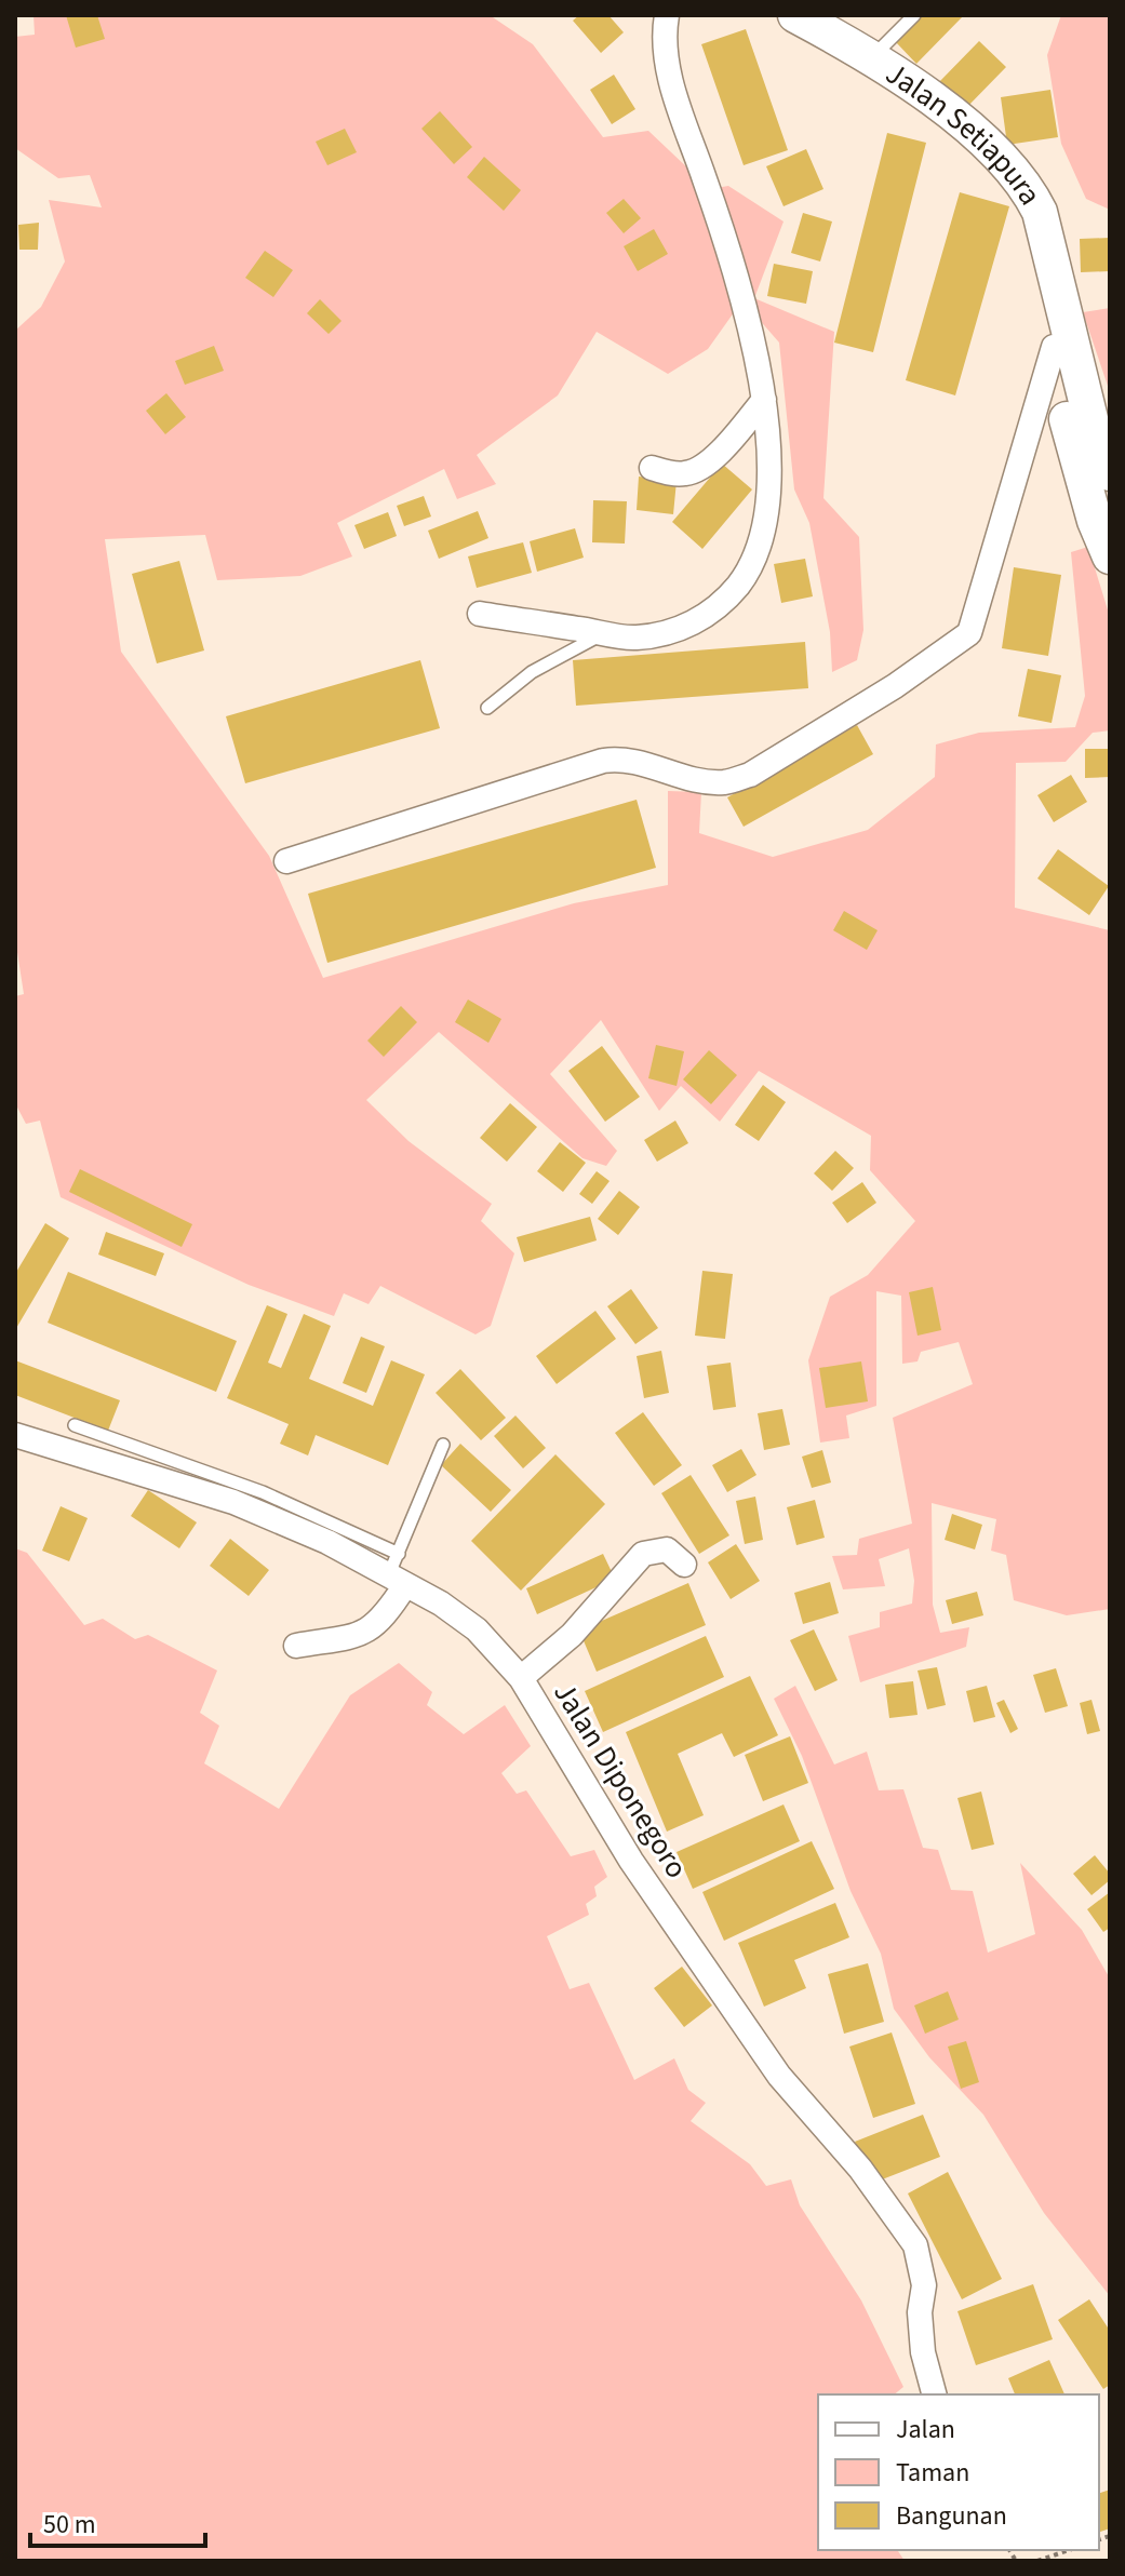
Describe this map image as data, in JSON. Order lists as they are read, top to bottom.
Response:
{
  "streets": {
    "street": ["Jalan Setiapura", "Jalan Diponegoro"]
  },
  "legend": ["Jalan", "Taman", "Bangunan"],
  "scale_bar": "50 m"
}
